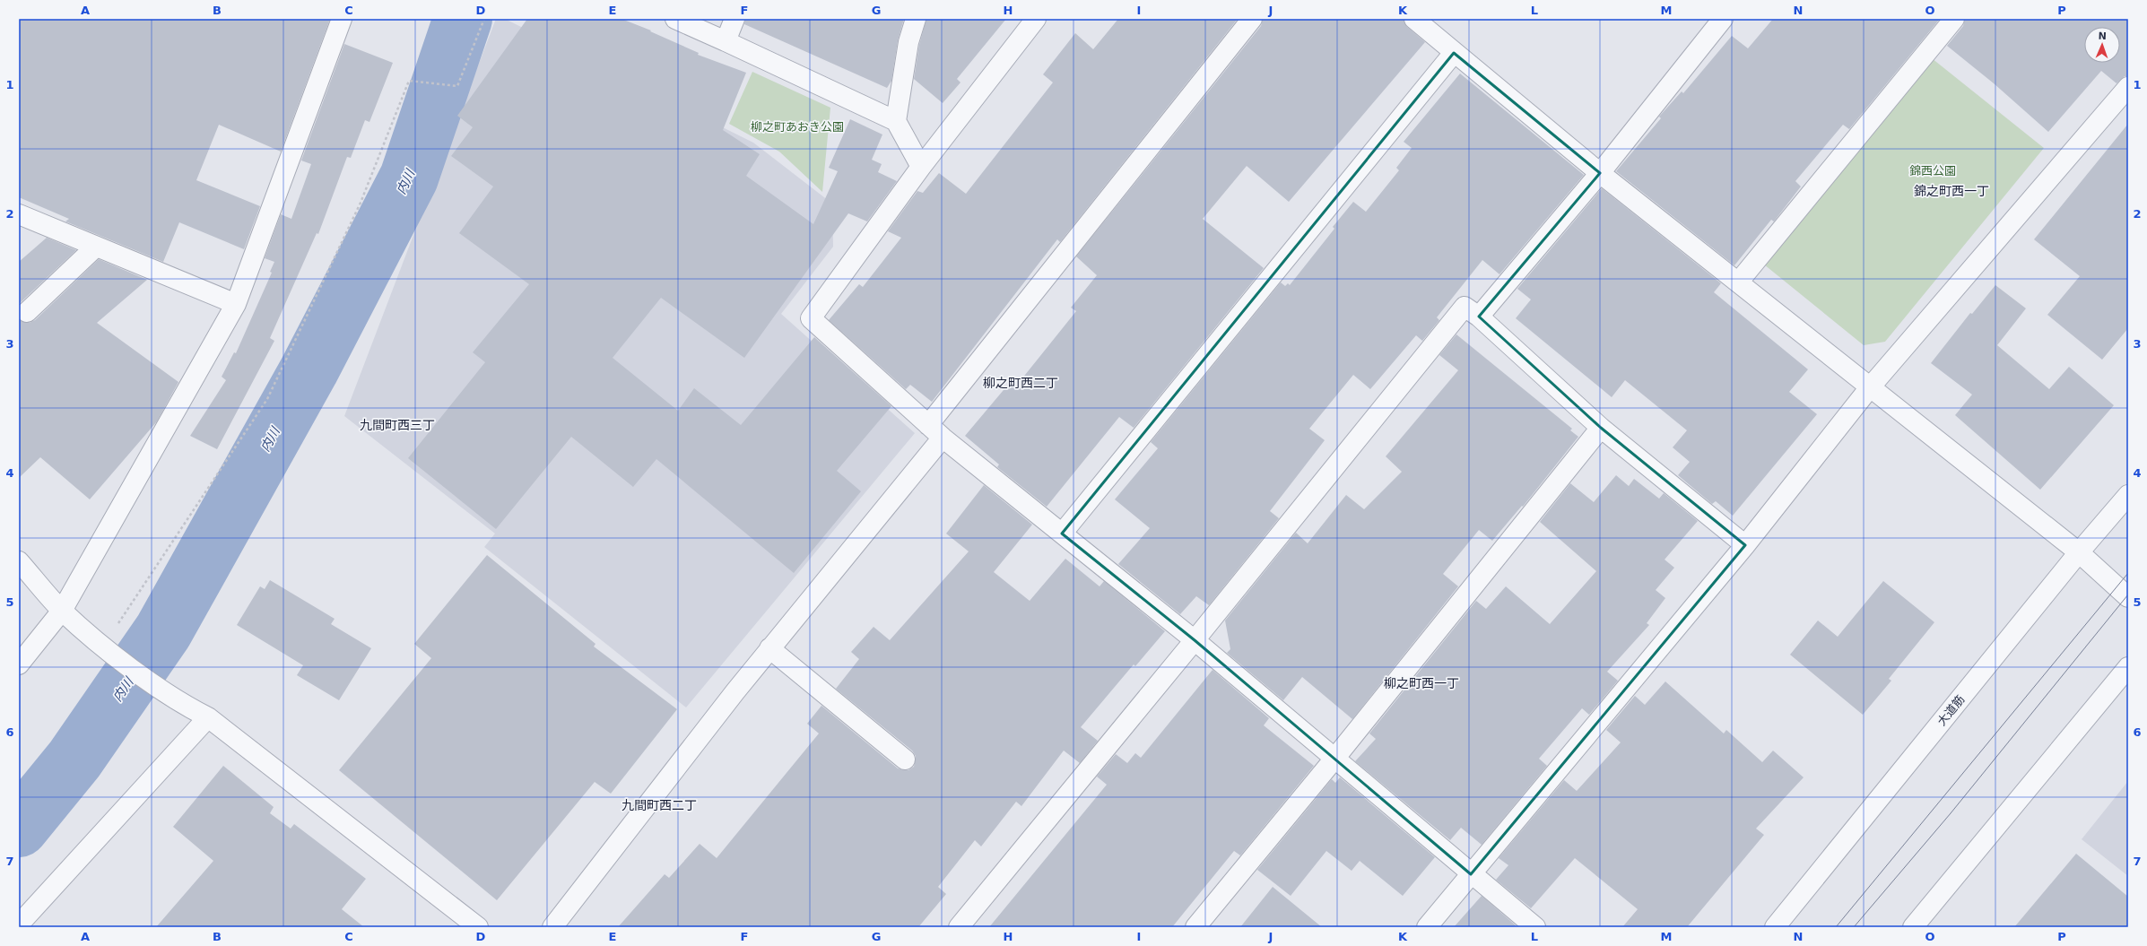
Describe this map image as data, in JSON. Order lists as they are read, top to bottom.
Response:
{
  "streets": {
    "street": ["大道筋"]
  },
  "districts": [
    "錦之町西一丁",
    "柳之町西二丁",
    "九間町西三丁",
    "柳之町西一丁",
    "九間町西二丁"
  ],
  "water": ["内川"],
  "parks": ["柳之町あおき公園", "錦西公園"],
  "north": "top",
  "grid": {
    "columns": [
      "A",
      "B",
      "C",
      "D",
      "E",
      "F",
      "G",
      "H",
      "I",
      "J",
      "K",
      "L",
      "M",
      "N",
      "O",
      "P"
    ],
    "rows": [
      "1",
      "2",
      "3",
      "4",
      "5",
      "6",
      "7"
    ]
  }
}
